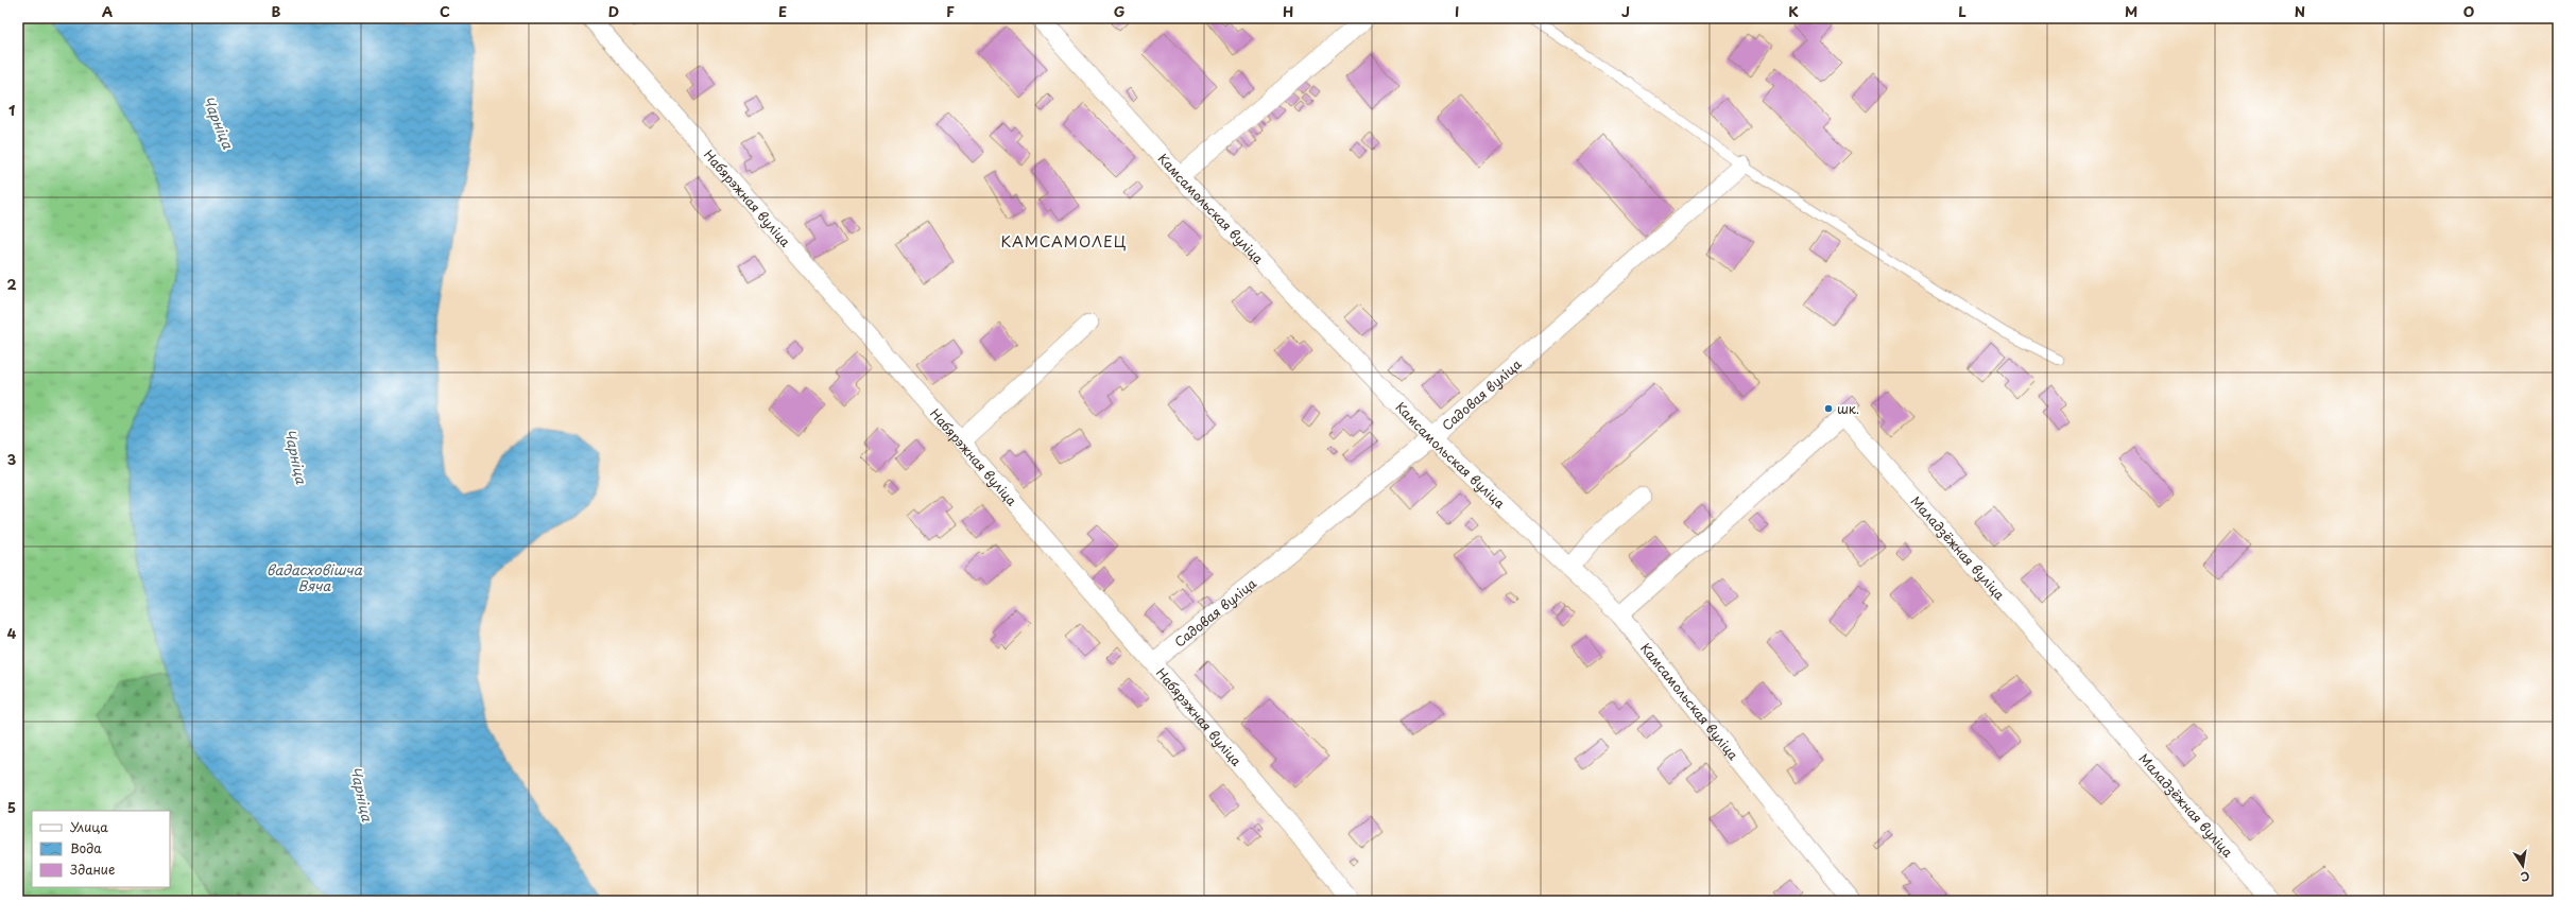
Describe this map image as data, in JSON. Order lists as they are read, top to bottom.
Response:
{
  "streets": {
    "street": [
      "Набярэжная вуліца",
      "Камсамольская вуліца",
      "Садовая вуліца",
      "Маладзёжная вуліца"
    ]
  },
  "crossings": [
    ["Набярэжная вуліца", "Садовая вуліца"],
    ["Камсамольская вуліца", "Садовая вуліца"],
    ["Камсамольская вуліца", "Маладзёжная вуліца"]
  ],
  "districts": ["КАМСАМОЛЕЦ"],
  "water": ["Чарніца", "вадасховішча Вяча"],
  "places": ["шк."],
  "legend": ["Улица", "Вода", "Здание"],
  "north": "bottom",
  "grid": {
    "columns": [
      "A",
      "B",
      "C",
      "D",
      "E",
      "F",
      "G",
      "H",
      "I",
      "J",
      "K",
      "L",
      "M",
      "N",
      "O"
    ],
    "rows": [
      "1",
      "2",
      "3",
      "4",
      "5"
    ]
  }
}
